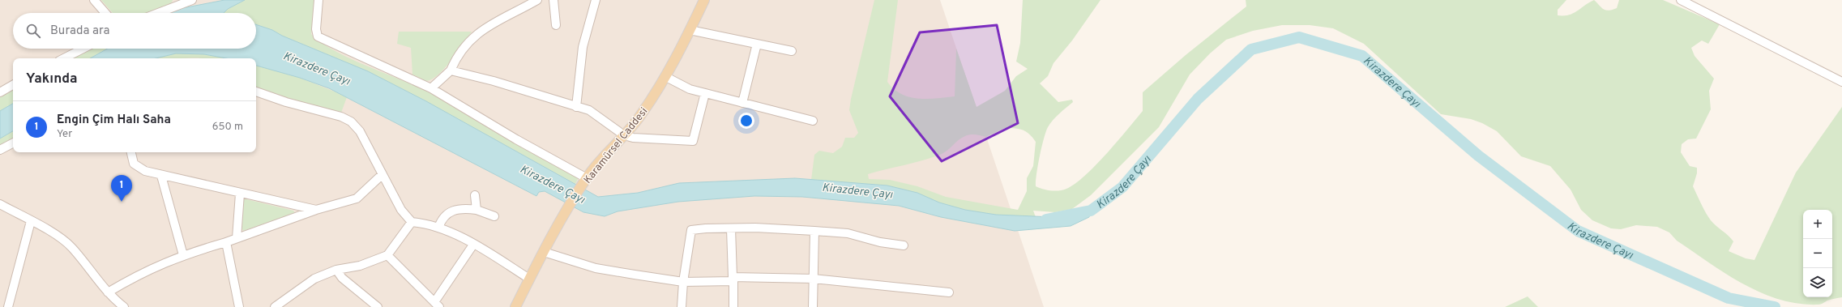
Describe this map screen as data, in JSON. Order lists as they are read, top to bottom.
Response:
{
  "streets": {
    "main road": ["Karamürsel Caddesi"]
  },
  "water": ["Kirazdere Çayı"],
  "page": {
    "search": "Burada ara",
    "heading": "Yakında",
    "list": [
      {
        "mark": "1",
        "name": "Engin Çim Halı Saha",
        "note": "Yer",
        "value": "650 m"
      }
    ],
    "pins": "1",
    "map_buttons": ["+", "−"]
  }
}
